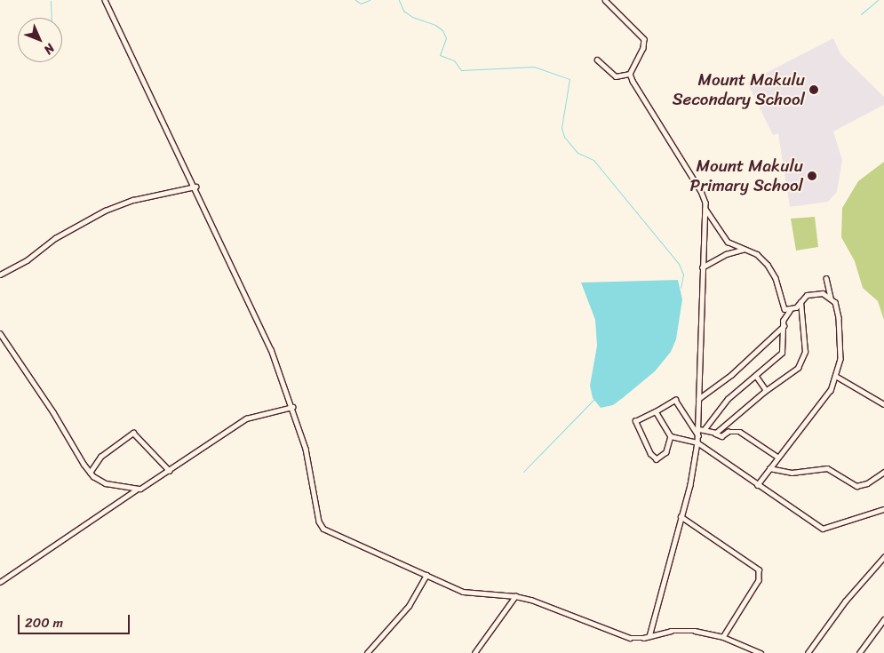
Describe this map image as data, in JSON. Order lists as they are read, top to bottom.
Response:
{
  "places": ["Mount Makulu Secondary School", "Mount Makulu Primary School"],
  "scale_bar": "200 m",
  "north": "bottom right"
}
